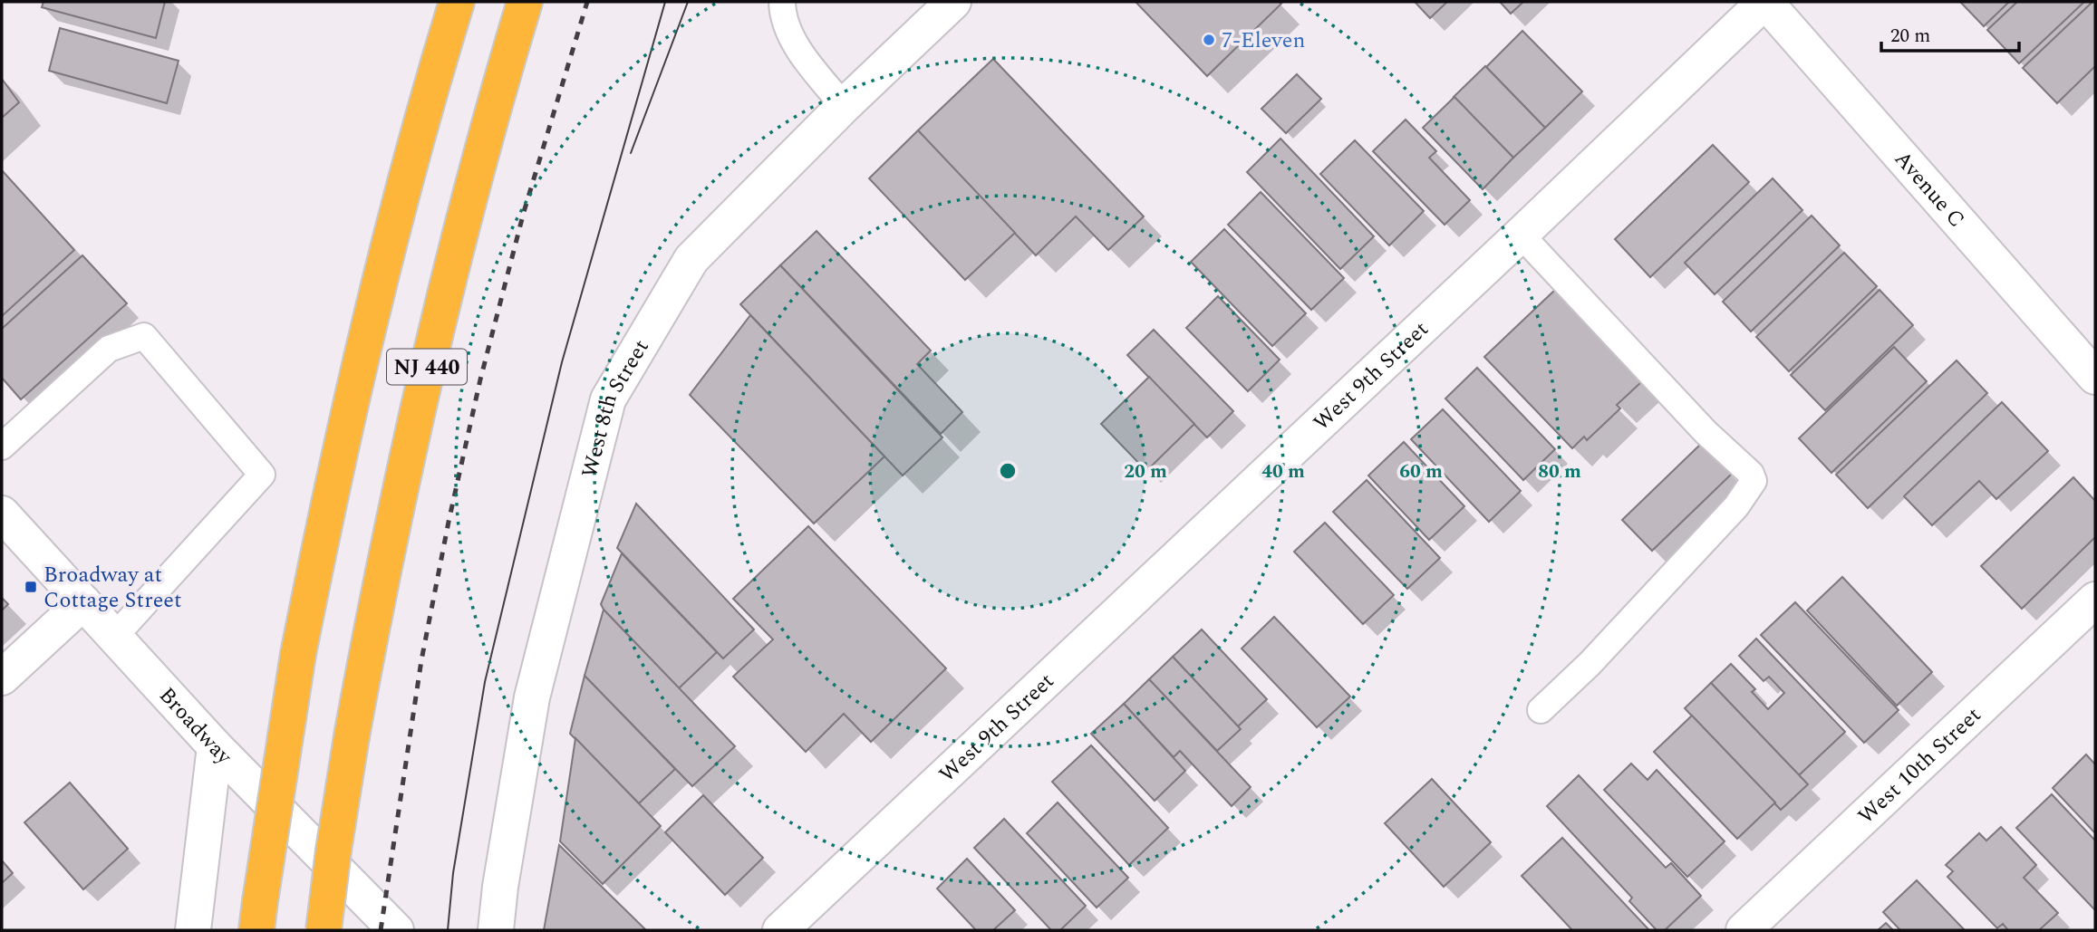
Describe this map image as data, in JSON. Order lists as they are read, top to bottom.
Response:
{
  "streets": {
    "highway": ["NJ 440"],
    "street": [
      "Avenue C",
      "West 9th Street",
      "West 8th Street",
      "Broadway",
      "West 10th Street"
    ]
  },
  "crossings": [
    ["Avenue C", "West 9th Street"]
  ],
  "places": {
    "other": ["7-Eleven"],
    "transit": ["Broadway at Cottage Street"]
  },
  "scale_bar": "20 m",
  "rings": [
    "20 m",
    "40 m",
    "60 m",
    "80 m"
  ]
}
